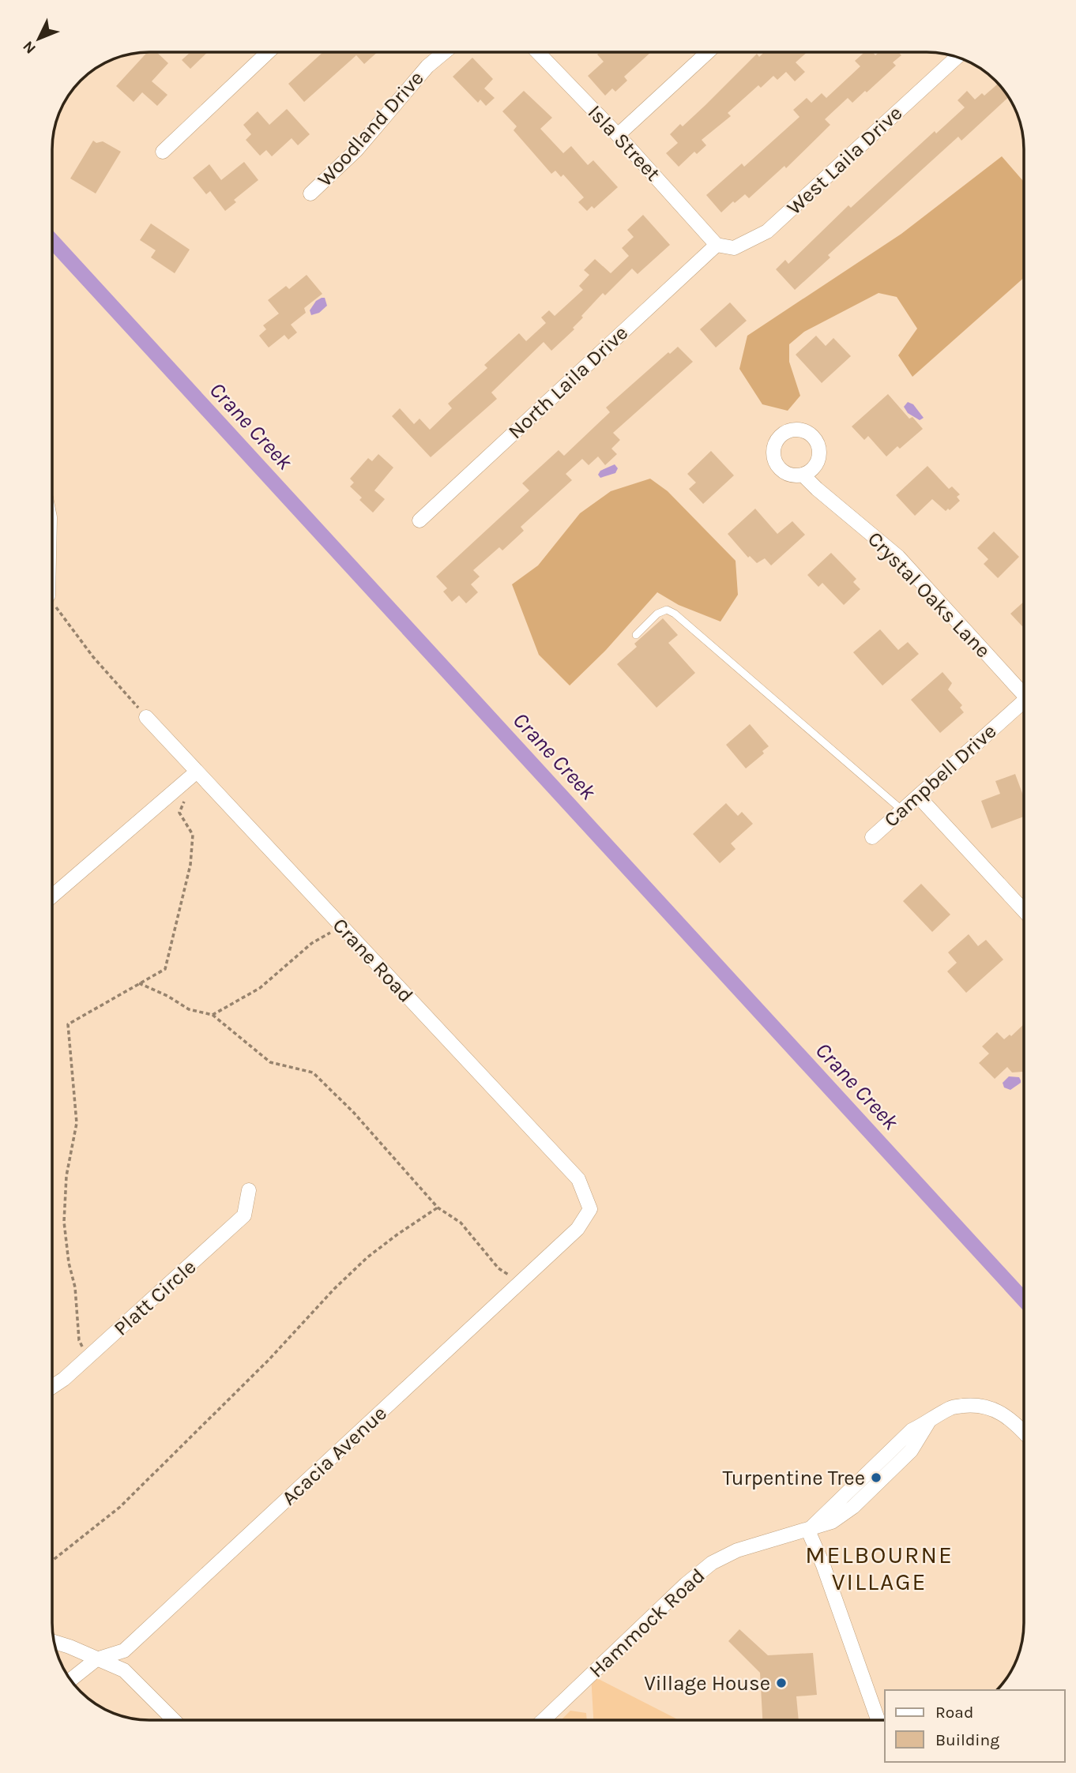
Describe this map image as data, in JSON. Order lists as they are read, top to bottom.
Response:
{
  "streets": {
    "street": [
      "Woodland Drive",
      "Isla Street",
      "West Laila Drive",
      "North Laila Drive",
      "Crystal Oaks Lane",
      "Campbell Drive",
      "Crane Road",
      "Platt Circle",
      "Acacia Avenue",
      "Hammock Road"
    ]
  },
  "crossings": [
    ["Isla Street", "West Laila Drive"],
    ["Isla Street", "North Laila Drive"],
    ["West Laila Drive", "North Laila Drive"],
    ["Crane Road", "Acacia Avenue"]
  ],
  "districts": ["MELBOURNE VILLAGE"],
  "water": ["Crane Creek"],
  "places": ["Turpentine Tree", "Village House"],
  "legend": ["Road", "Building"],
  "north": "bottom left"
}
